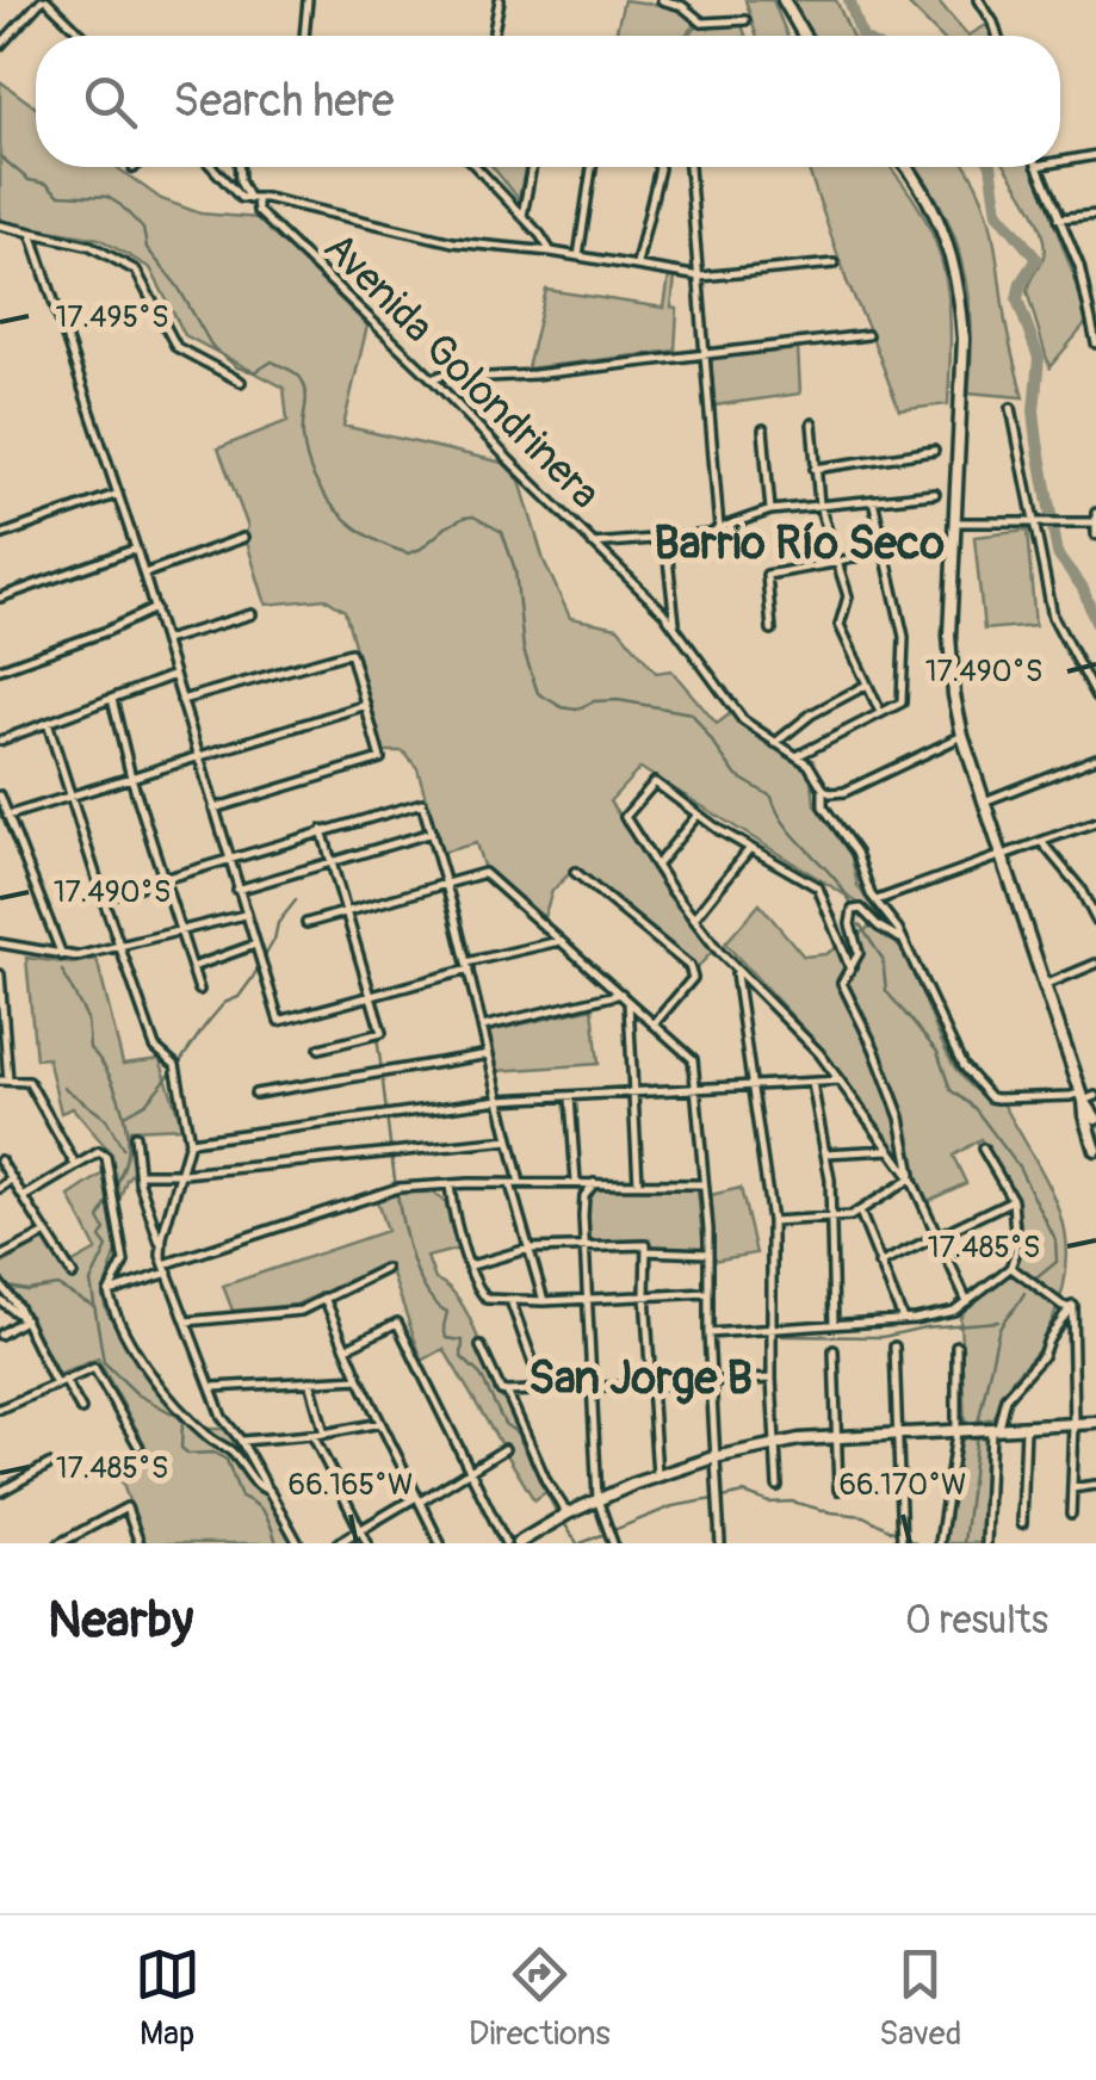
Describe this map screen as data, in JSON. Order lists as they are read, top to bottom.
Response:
{
  "streets": {
    "street": ["Avenida Golondrinera"]
  },
  "districts": ["Barrio Río Seco", "San Jorge B"],
  "page": {
    "search": "Search here",
    "heading": ["Nearby", "0 results"],
    "nav": ["Map", "Directions", "Saved"]
  },
  "coordinates": [
    "17.495°S",
    "17.490°S",
    "17.485°S",
    "66.165°W",
    "66.170°W"
  ]
}
